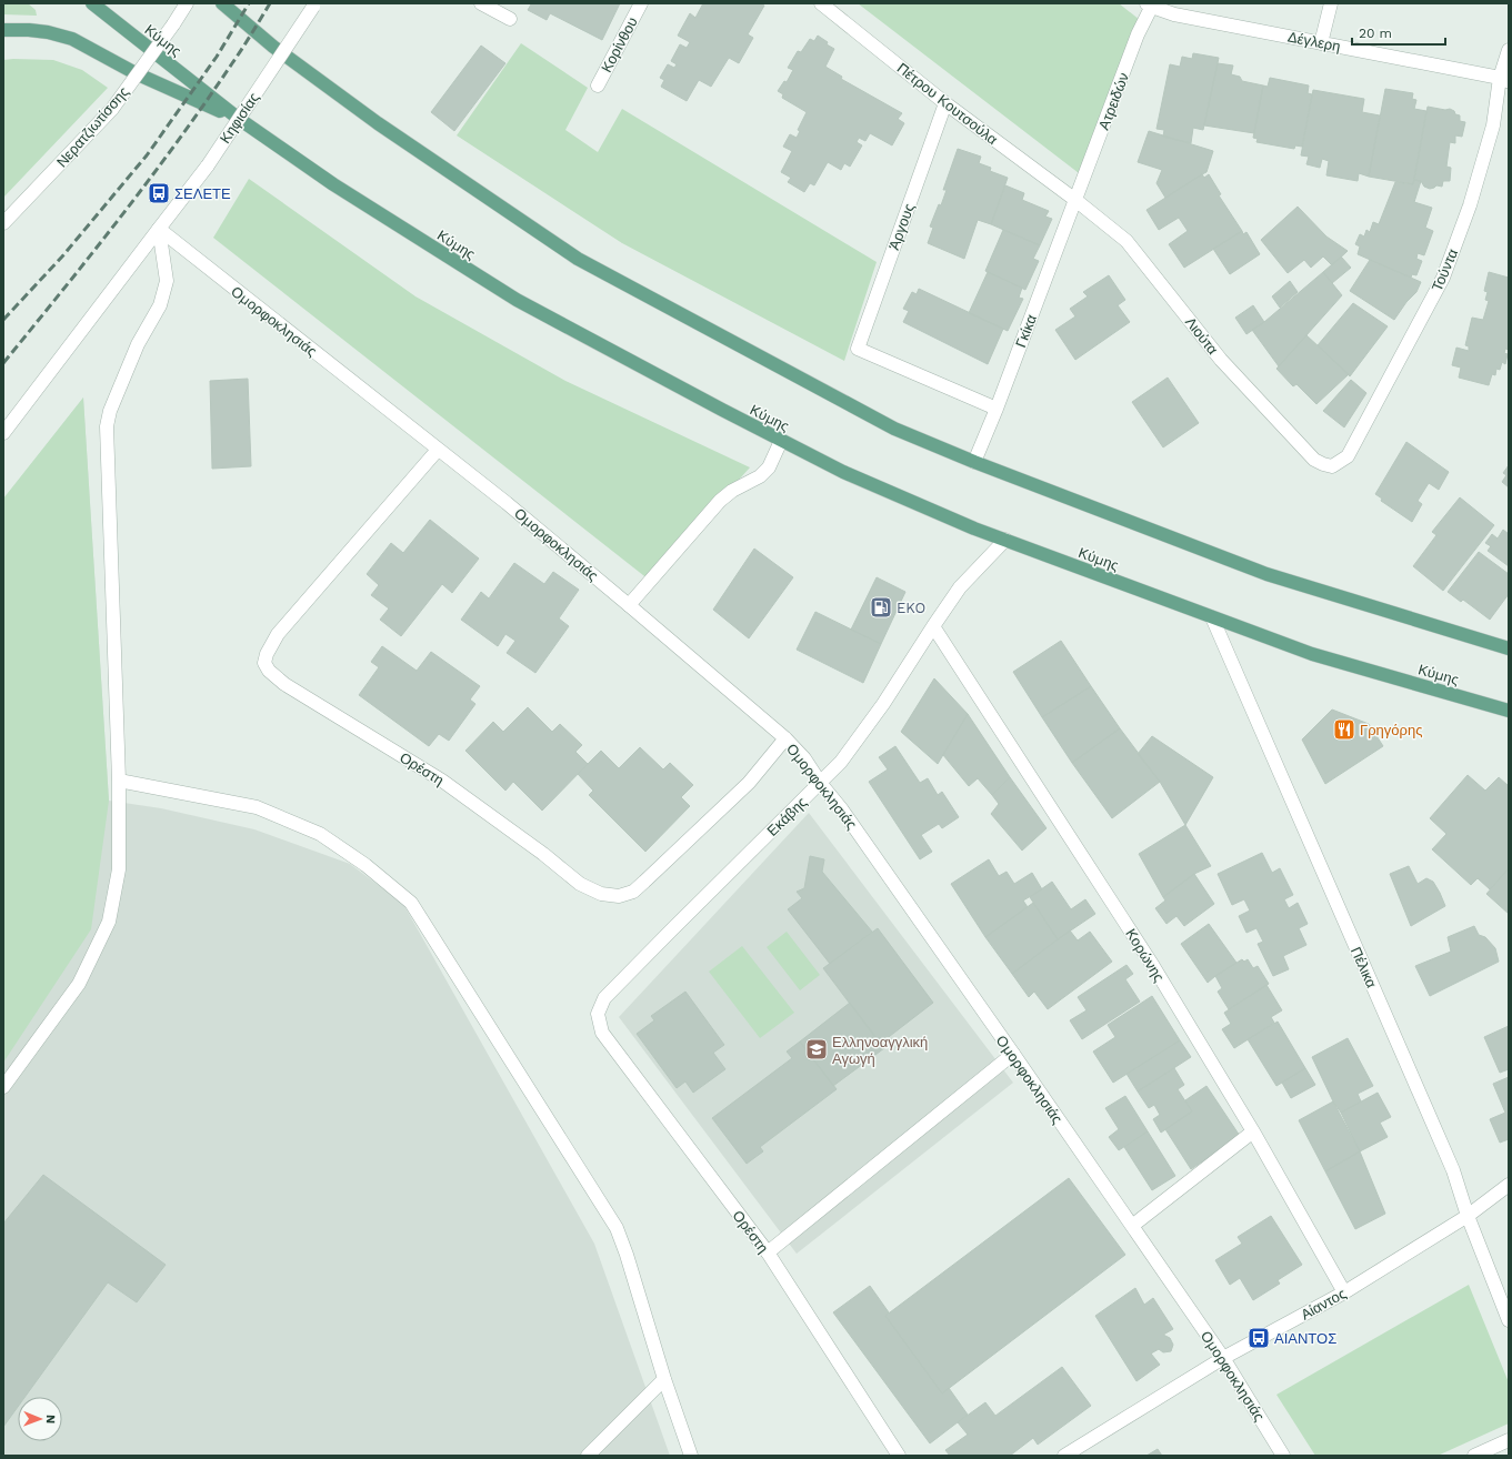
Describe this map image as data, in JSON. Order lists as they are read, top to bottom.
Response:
{
  "streets": {
    "main road": ["Κύμης"],
    "street": [
      "Δέγλερη",
      "Κορίνθου",
      "Ατρειδών",
      "Πέτρου Κουτσούλα",
      "Κηφισίας",
      "Νερατζιωτίσσης",
      "Άργους",
      "Τούντα",
      "Ομορφοκλησιάς",
      "Γκίκα",
      "Λιούτα",
      "Ορέστη",
      "Εκάβης",
      "Κορώνης",
      "Πέλικα",
      "Αίαντος"
    ]
  },
  "crossings": [
    ["Κύμης", "Εκάβης"],
    ["Κύμης", "Πέλικα"],
    ["Δέγλερη", "Ατρειδών"],
    ["Δέγλερη", "Τούντα"],
    ["Ατρειδών", "Πέτρου Κουτσούλα"],
    ["Ατρειδών", "Γκίκα"],
    ["Ατρειδών", "Λιούτα"],
    ["Πέτρου Κουτσούλα", "Άργους"],
    ["Πέτρου Κουτσούλα", "Γκίκα"],
    ["Πέτρου Κουτσούλα", "Λιούτα"],
    ["Κηφισίας", "Ομορφοκλησιάς"],
    ["Άργους", "Γκίκα"],
    ["Τούντα", "Λιούτα"],
    ["Ομορφοκλησιάς", "Ορέστη"],
    ["Ομορφοκλησιάς", "Εκάβης"],
    ["Ομορφοκλησιάς", "Αίαντος"],
    ["Γκίκα", "Λιούτα"],
    ["Ορέστη", "Εκάβης"],
    ["Εκάβης", "Κορώνης"],
    ["Κορώνης", "Αίαντος"],
    ["Πέλικα", "Αίαντος"]
  ],
  "places": {
    "bus stop": ["ΣΕΛΕΤΕ", "ΑΙΑΝΤΟΣ"],
    "fuel station": ["EKO"],
    "restaurant": ["Γρηγόρης"],
    "school or university": ["Ελληνοαγγλική Αγωγή"]
  },
  "scale_bar": "20 m",
  "north": "right"
}
